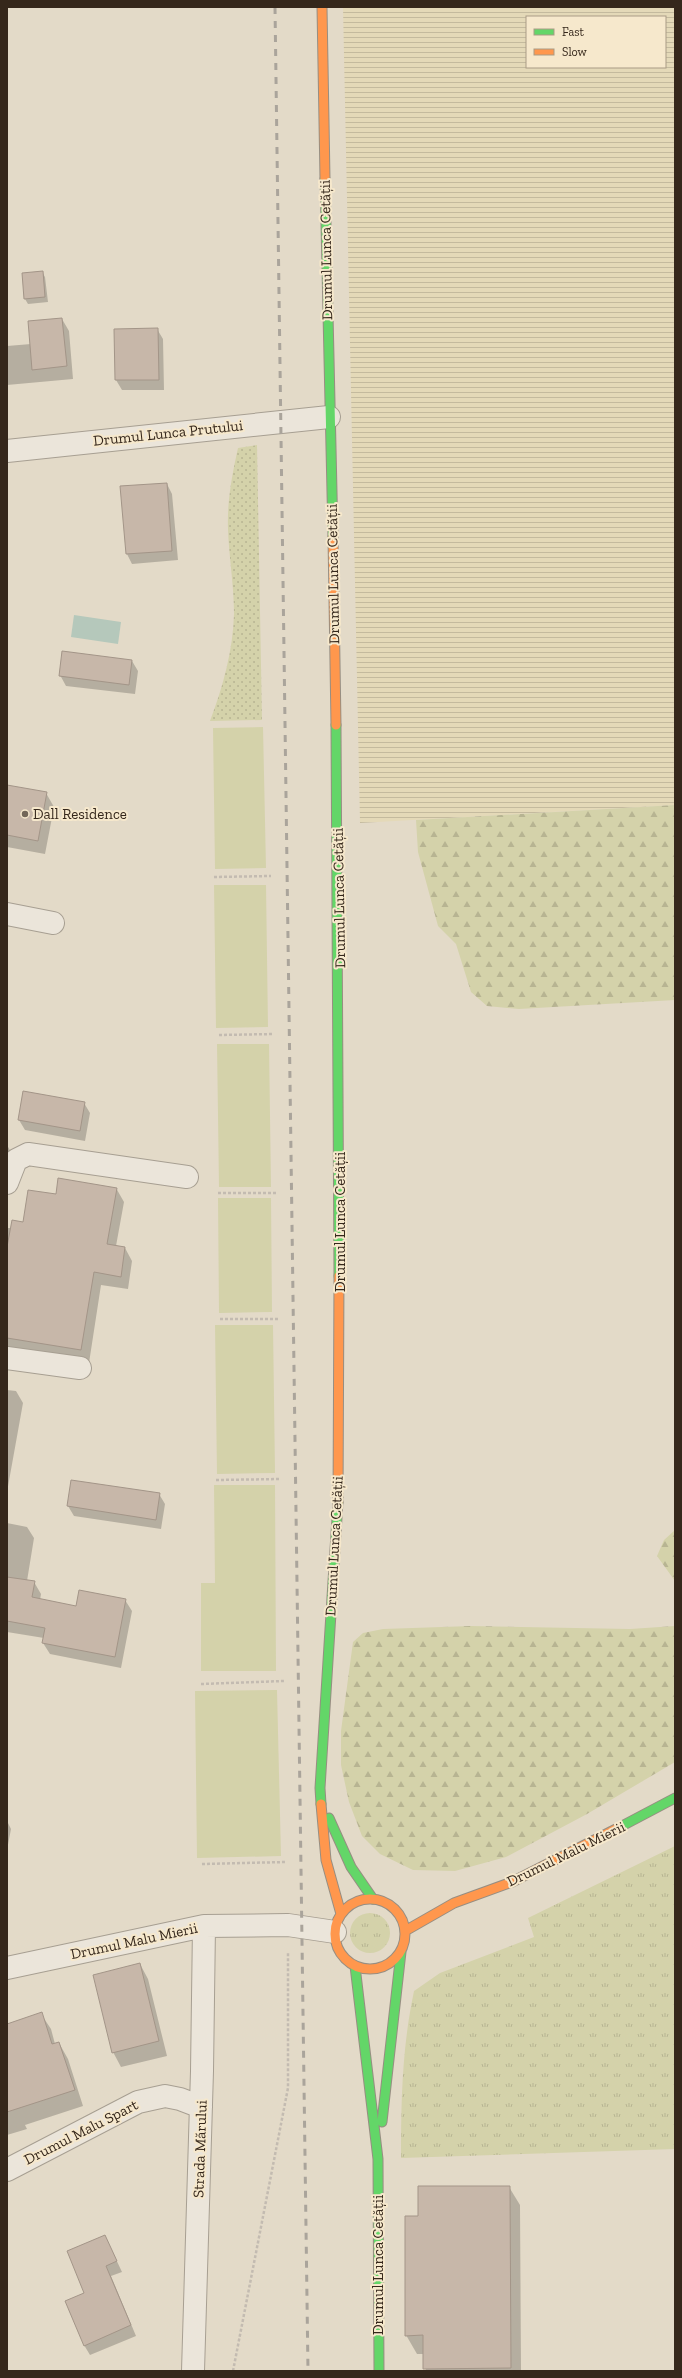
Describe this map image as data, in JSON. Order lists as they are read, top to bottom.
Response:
{
  "streets": {
    "street": [
      "Drumul Lunca Cetății",
      "Drumul Lunca Prutului",
      "Drumul Malu Mierii",
      "Drumul Malu Spart",
      "Strada Mărului"
    ]
  },
  "crossings": [
    ["Drumul Lunca Cetății", "Drumul Lunca Prutului"],
    ["Drumul Lunca Cetății", "Drumul Malu Mierii"],
    ["Drumul Malu Mierii", "Strada Mărului"],
    ["Drumul Malu Spart", "Strada Mărului"]
  ],
  "places": ["Dall Residence"],
  "legend": ["Fast", "Slow"]
}
